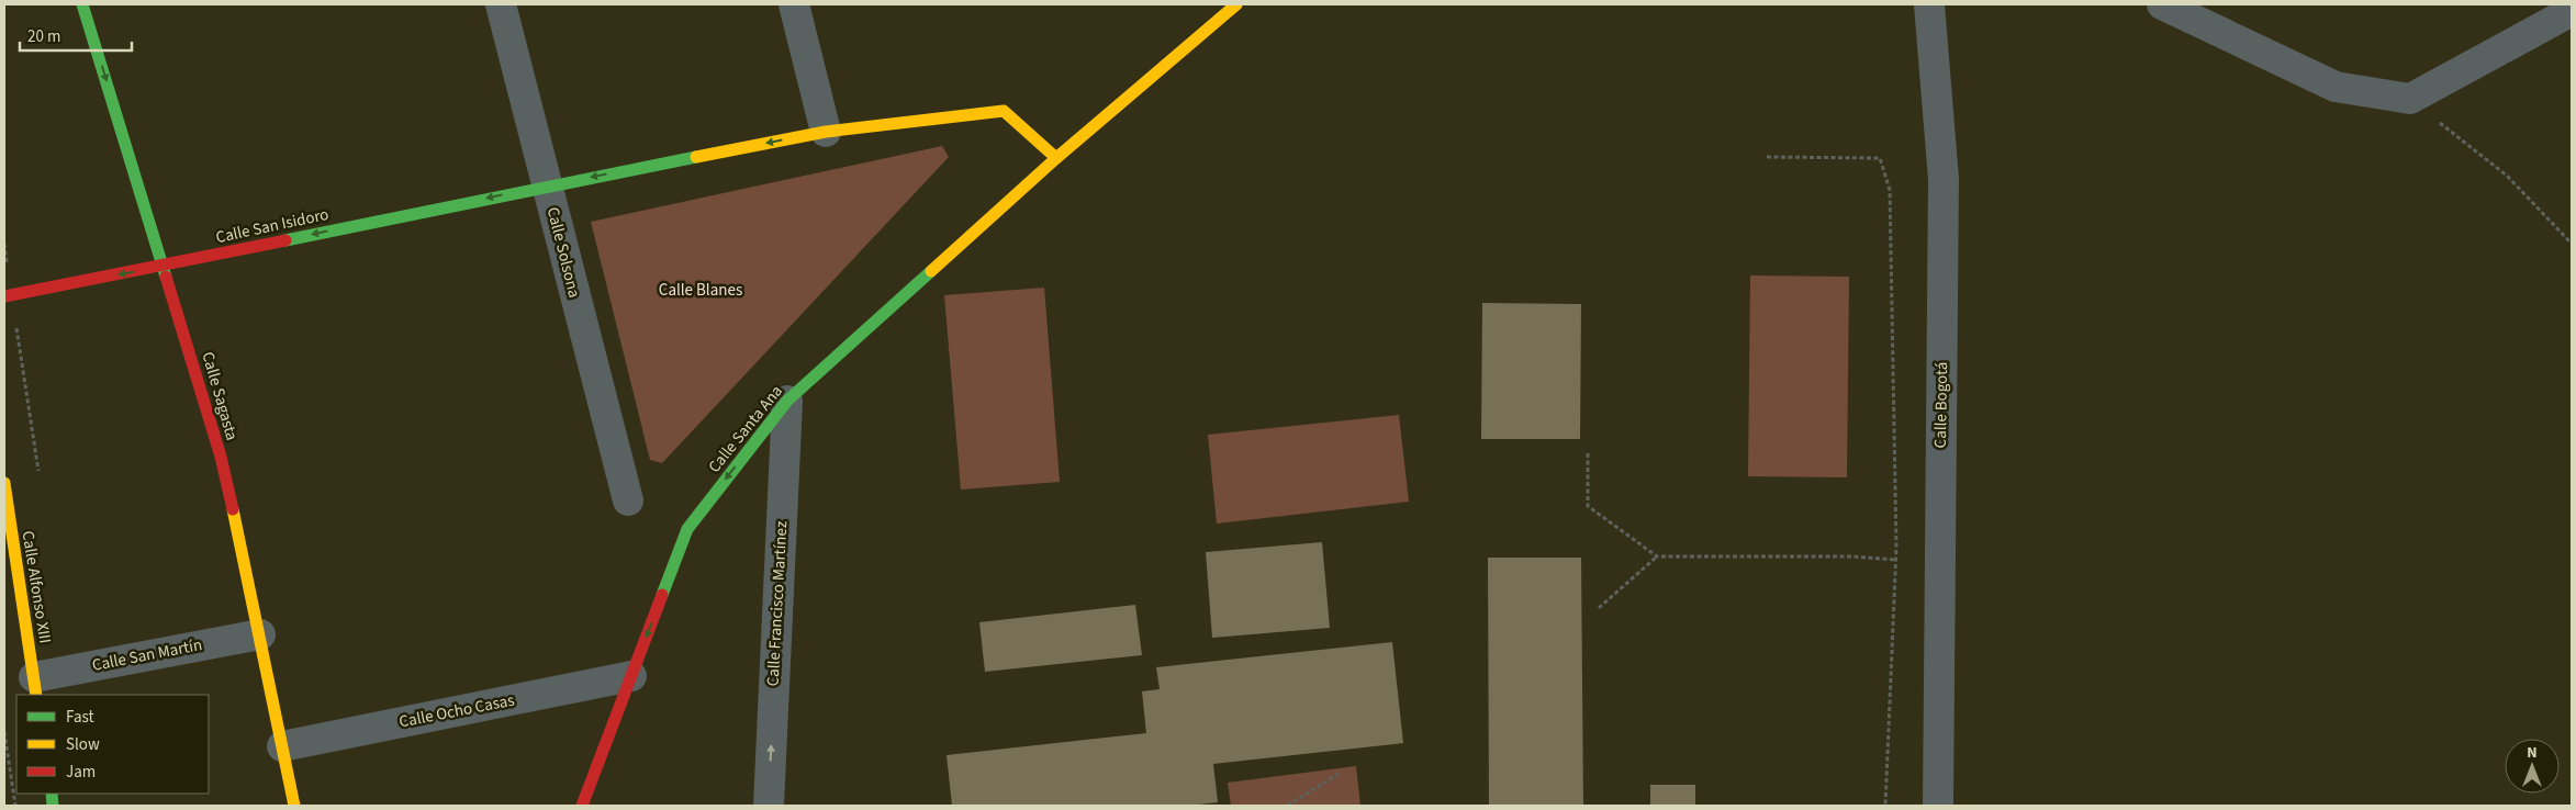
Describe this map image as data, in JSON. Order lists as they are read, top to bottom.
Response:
{
  "streets": {
    "street": [
      "Calle San Isidoro",
      "Calle Solsona",
      "Calle Sagasta",
      "Calle Bogotá",
      "Calle Santa Ana",
      "Calle Alfonso XIII",
      "Calle Francisco Martínez",
      "Calle San Martín",
      "Calle Ocho Casas"
    ]
  },
  "crossings": [
    ["Calle San Isidoro", "Calle Solsona"],
    ["Calle San Isidoro", "Calle Sagasta"],
    ["Calle Sagasta", "Calle San Martín"],
    ["Calle Sagasta", "Calle Ocho Casas"],
    ["Calle Santa Ana", "Calle Francisco Martínez"],
    ["Calle Santa Ana", "Calle Ocho Casas"],
    ["Calle Alfonso XIII", "Calle San Martín"]
  ],
  "one_way": ["Calle San Isidoro", "Calle Francisco Martínez"],
  "parks": ["Calle Blanes"],
  "legend": ["Fast", "Slow", "Jam"],
  "scale_bar": "20 m",
  "north": "top"
}
